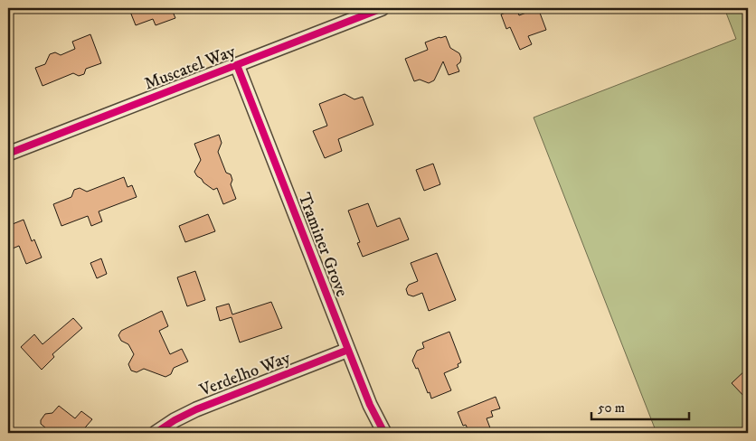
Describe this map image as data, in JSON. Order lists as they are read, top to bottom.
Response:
{
  "streets": {
    "street": ["Muscatel Way", "Traminer Grove", "Verdelho Way"]
  },
  "crossings": [
    ["Muscatel Way", "Traminer Grove"],
    ["Traminer Grove", "Verdelho Way"]
  ],
  "scale_bar": "50 m"
}
